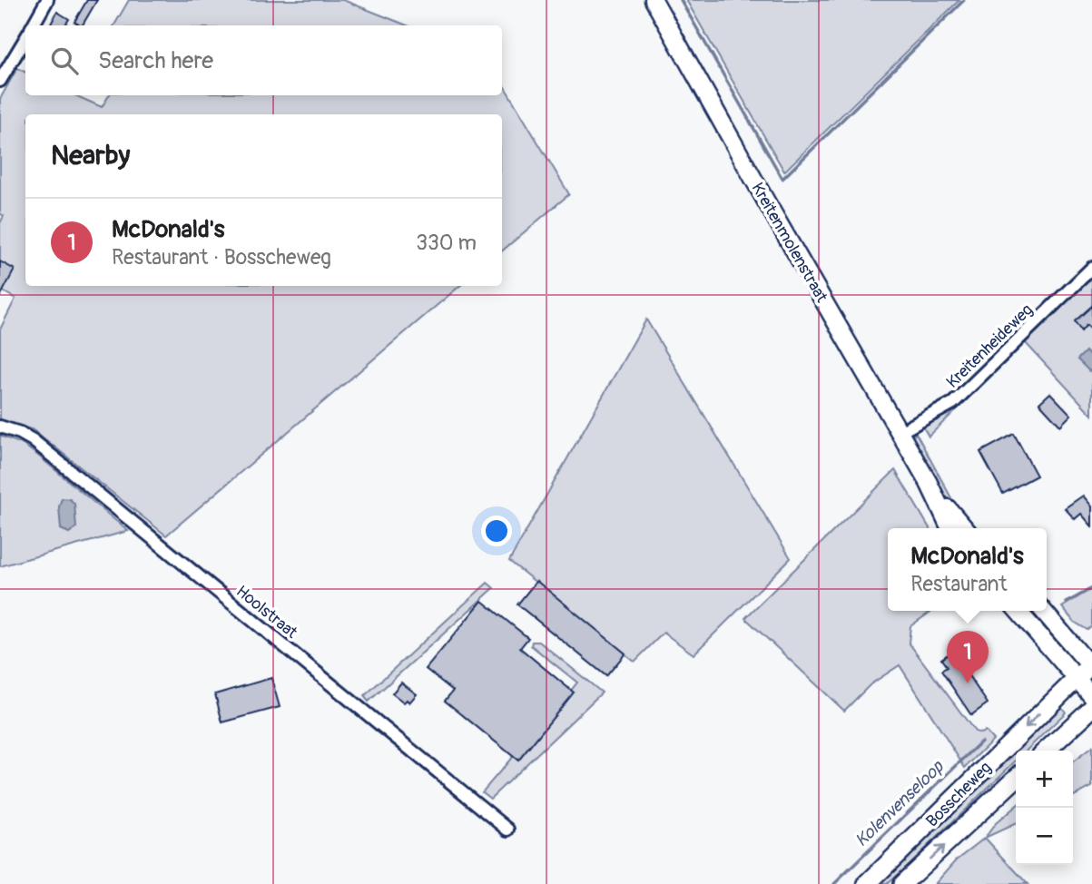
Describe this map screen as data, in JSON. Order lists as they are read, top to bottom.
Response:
{
  "streets": {
    "main road": ["Bosscheweg"],
    "street": ["Kreitenmolenstraat", "Kreitenheideweg", "Hoolstraat"]
  },
  "crossings": [
    ["Kreitenmolenstraat", "Kreitenheideweg"]
  ],
  "water": ["Kolenvenseloop"],
  "page": {
    "search": "Search here",
    "heading": "Nearby",
    "list": [
      {
        "mark": "1",
        "name": "McDonald's",
        "note": "Restaurant · Bosscheweg",
        "value": "330 m"
      }
    ],
    "popup": ["McDonald's", "Restaurant"],
    "pins": "1",
    "map_buttons": ["+", "−"]
  }
}
